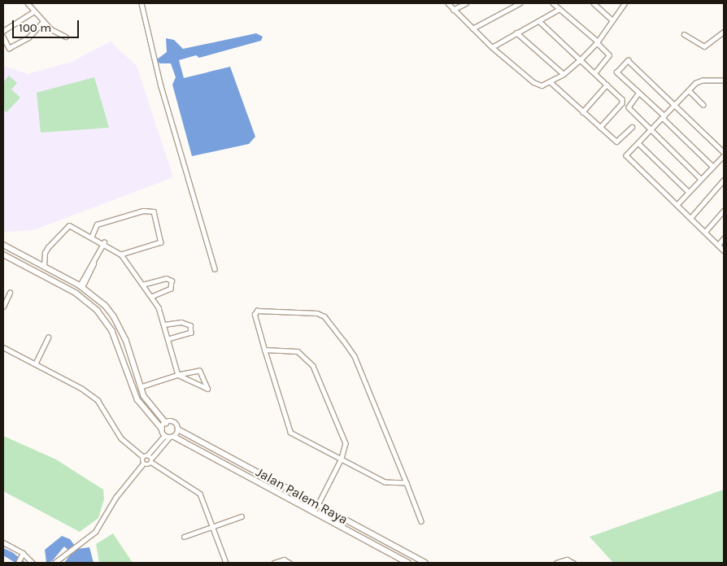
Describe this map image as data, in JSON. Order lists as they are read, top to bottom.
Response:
{
  "streets": {
    "street": ["Jalan Palem Raya"]
  },
  "scale_bar": "100 m"
}
